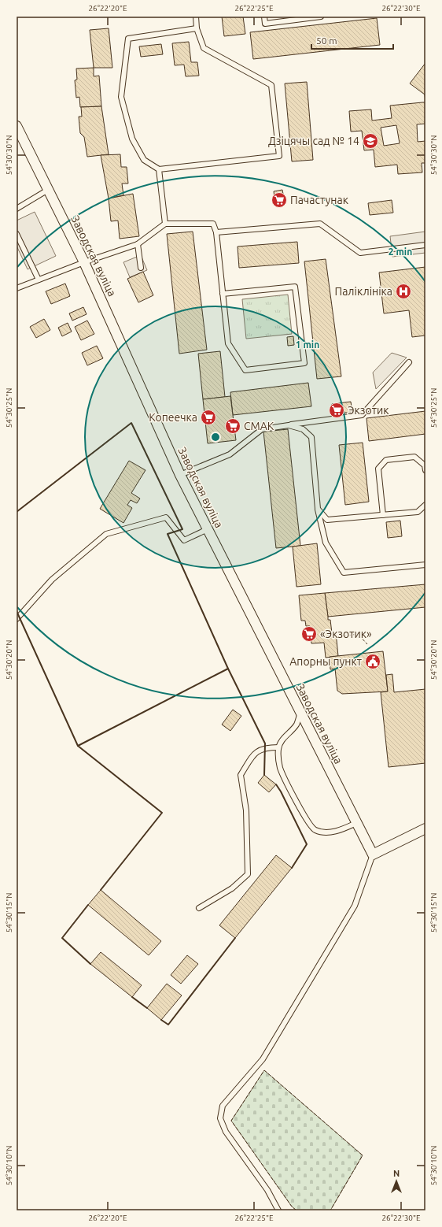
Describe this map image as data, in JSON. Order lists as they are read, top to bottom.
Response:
{
  "streets": {
    "street": ["Заводская вуліца"]
  },
  "places": {
    "school or university": ["Дзіцячы сад № 14"],
    "supermarket": [
      "Пачастунак",
      "Экзотик",
      "Копеечка",
      "СМАК",
      "«Экзотик»"
    ],
    "hospital": ["Паліклініка"],
    "public building": ["Апорны пункт"]
  },
  "scale_bar": "50 m",
  "north": "top",
  "coordinates": [
    "26°22'20\"E",
    "26°22'25\"E",
    "26°22'30\"E",
    "54°30'30\"N",
    "54°30'25\"N",
    "54°30'20\"N",
    "54°30'15\"N",
    "54°30'10\"N"
  ],
  "rings": ["2 min", "1 min"]
}
